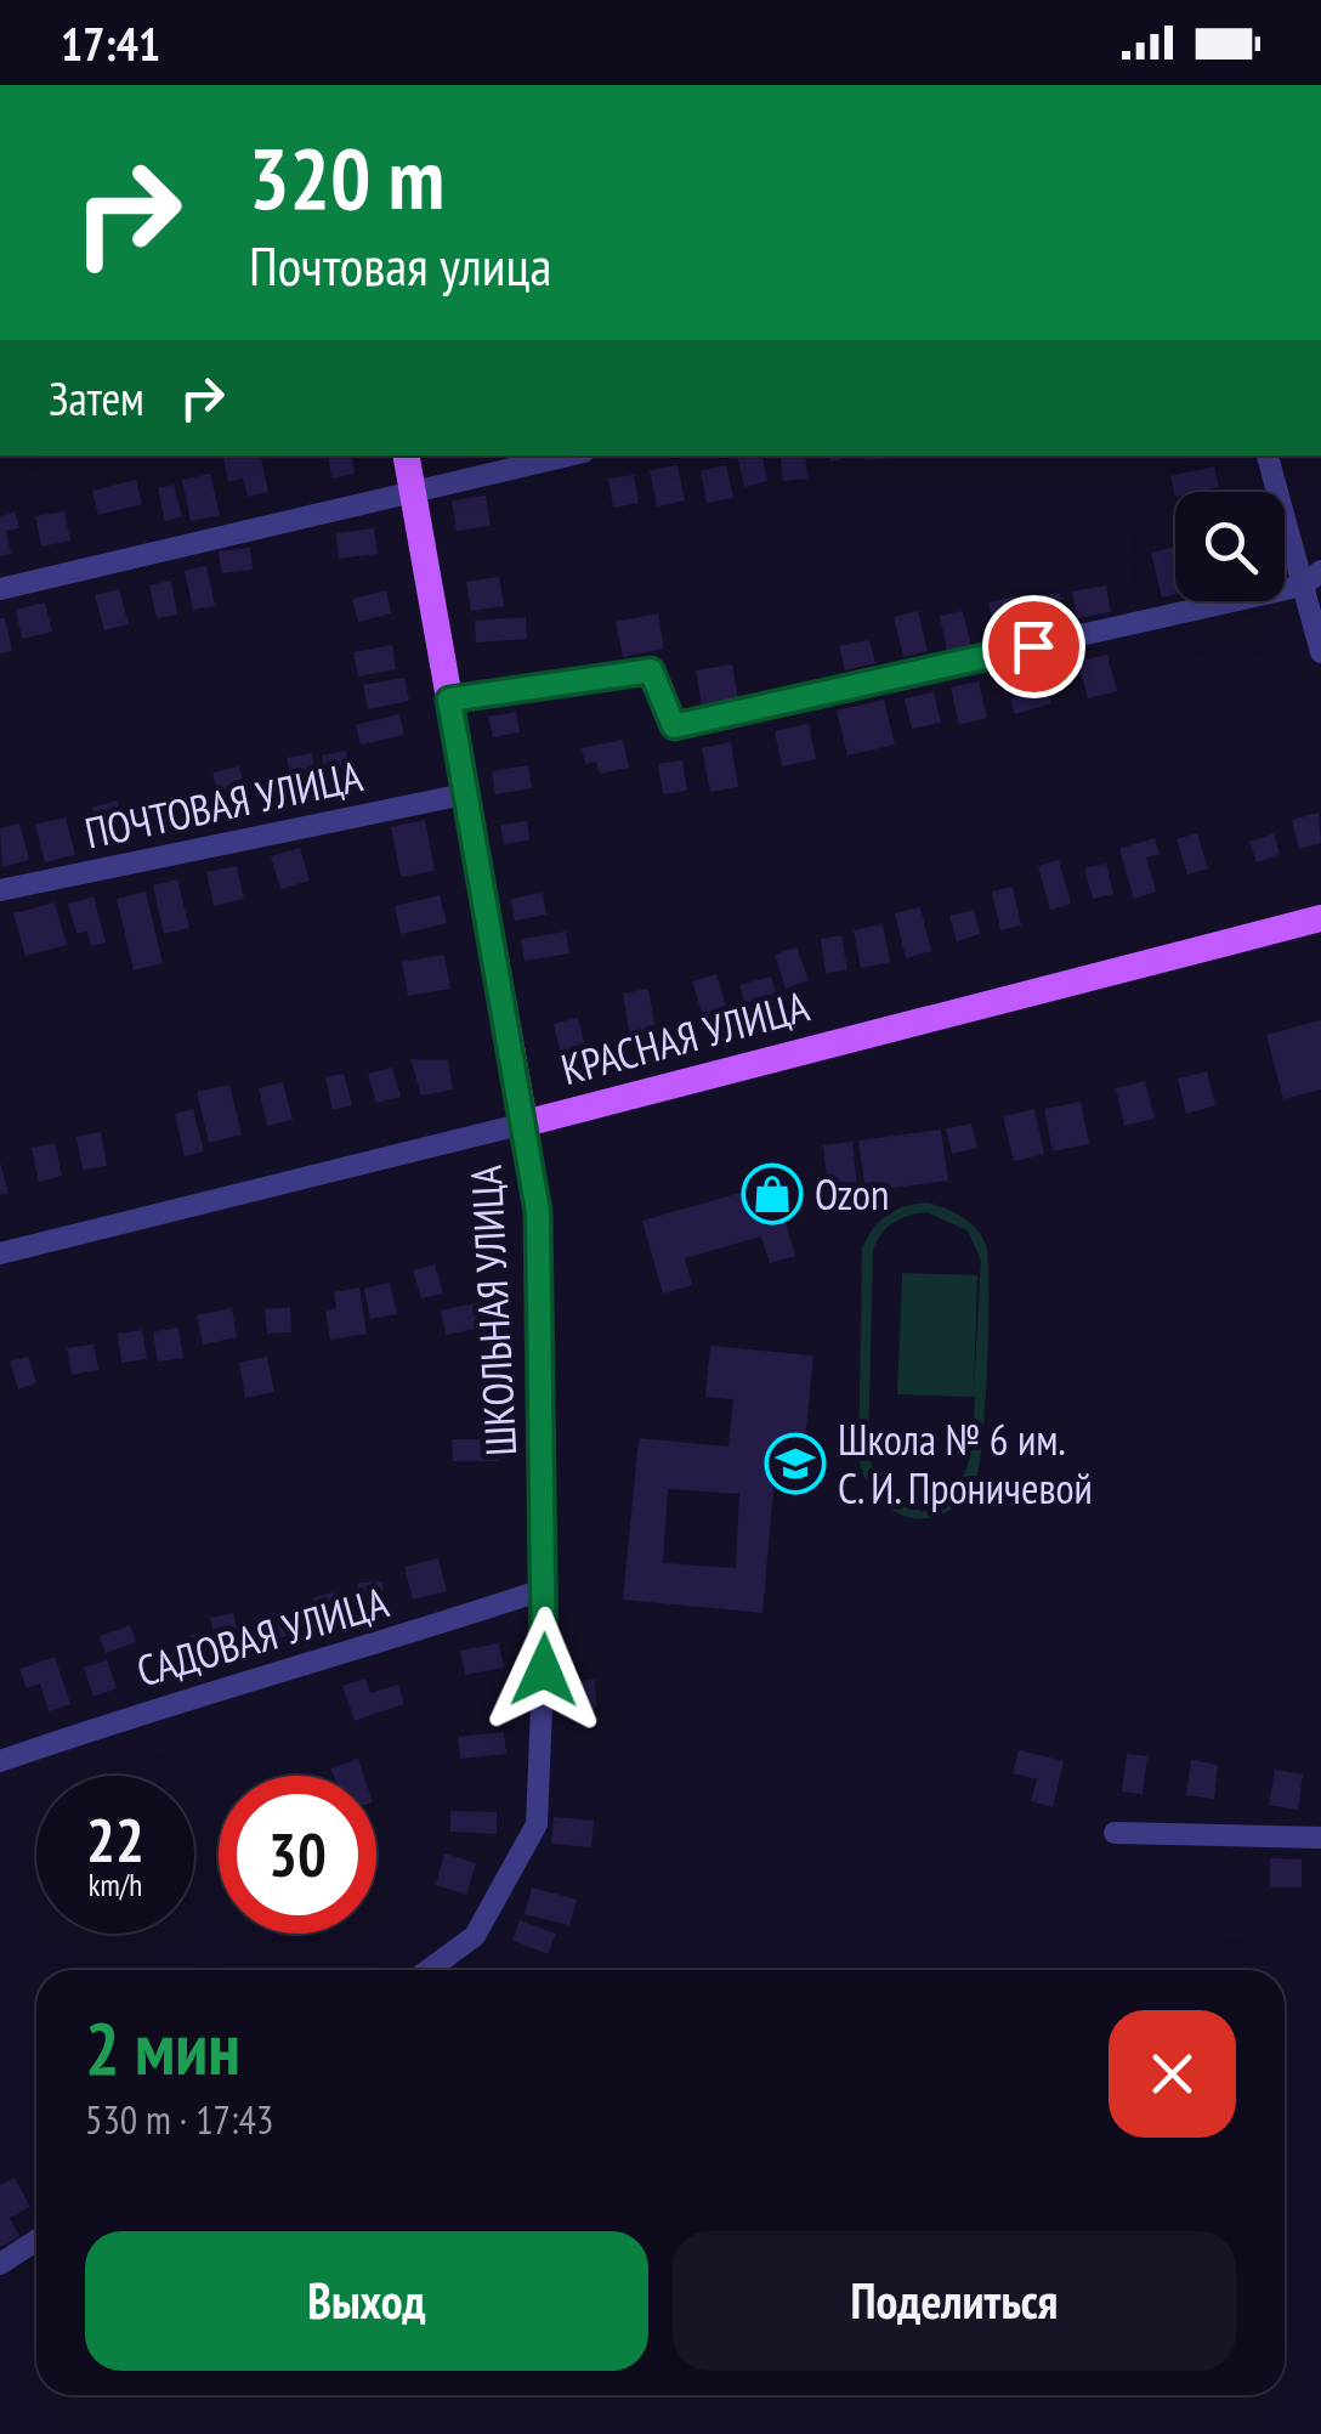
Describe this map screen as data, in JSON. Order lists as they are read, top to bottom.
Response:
{
  "streets": {
    "main road": ["КРАСНАЯ УЛИЦА", "ШКОЛЬНАЯ УЛИЦА"],
    "street": ["ПОЧТОВАЯ УЛИЦА", "САДОВАЯ УЛИЦА"]
  },
  "crossings": [
    ["ПОЧТОВАЯ УЛИЦА", "ШКОЛЬНАЯ УЛИЦА"],
    ["КРАСНАЯ УЛИЦА", "ШКОЛЬНАЯ УЛИЦА"],
    ["ШКОЛЬНАЯ УЛИЦА", "САДОВАЯ УЛИЦА"]
  ],
  "places": {
    "shop": ["Ozon"],
    "school or university": ["Школа № 6 им. С. И. Проничевой"]
  },
  "page": {
    "status": "17:41",
    "turn": ["320 m", "Почтовая улица"],
    "then": "Затем",
    "speed": "22 km/h",
    "limit": "30",
    "heading": ["2 мин", "530 m · 17:43"],
    "buttons": ["Выход", "Поделиться"]
  }
}
